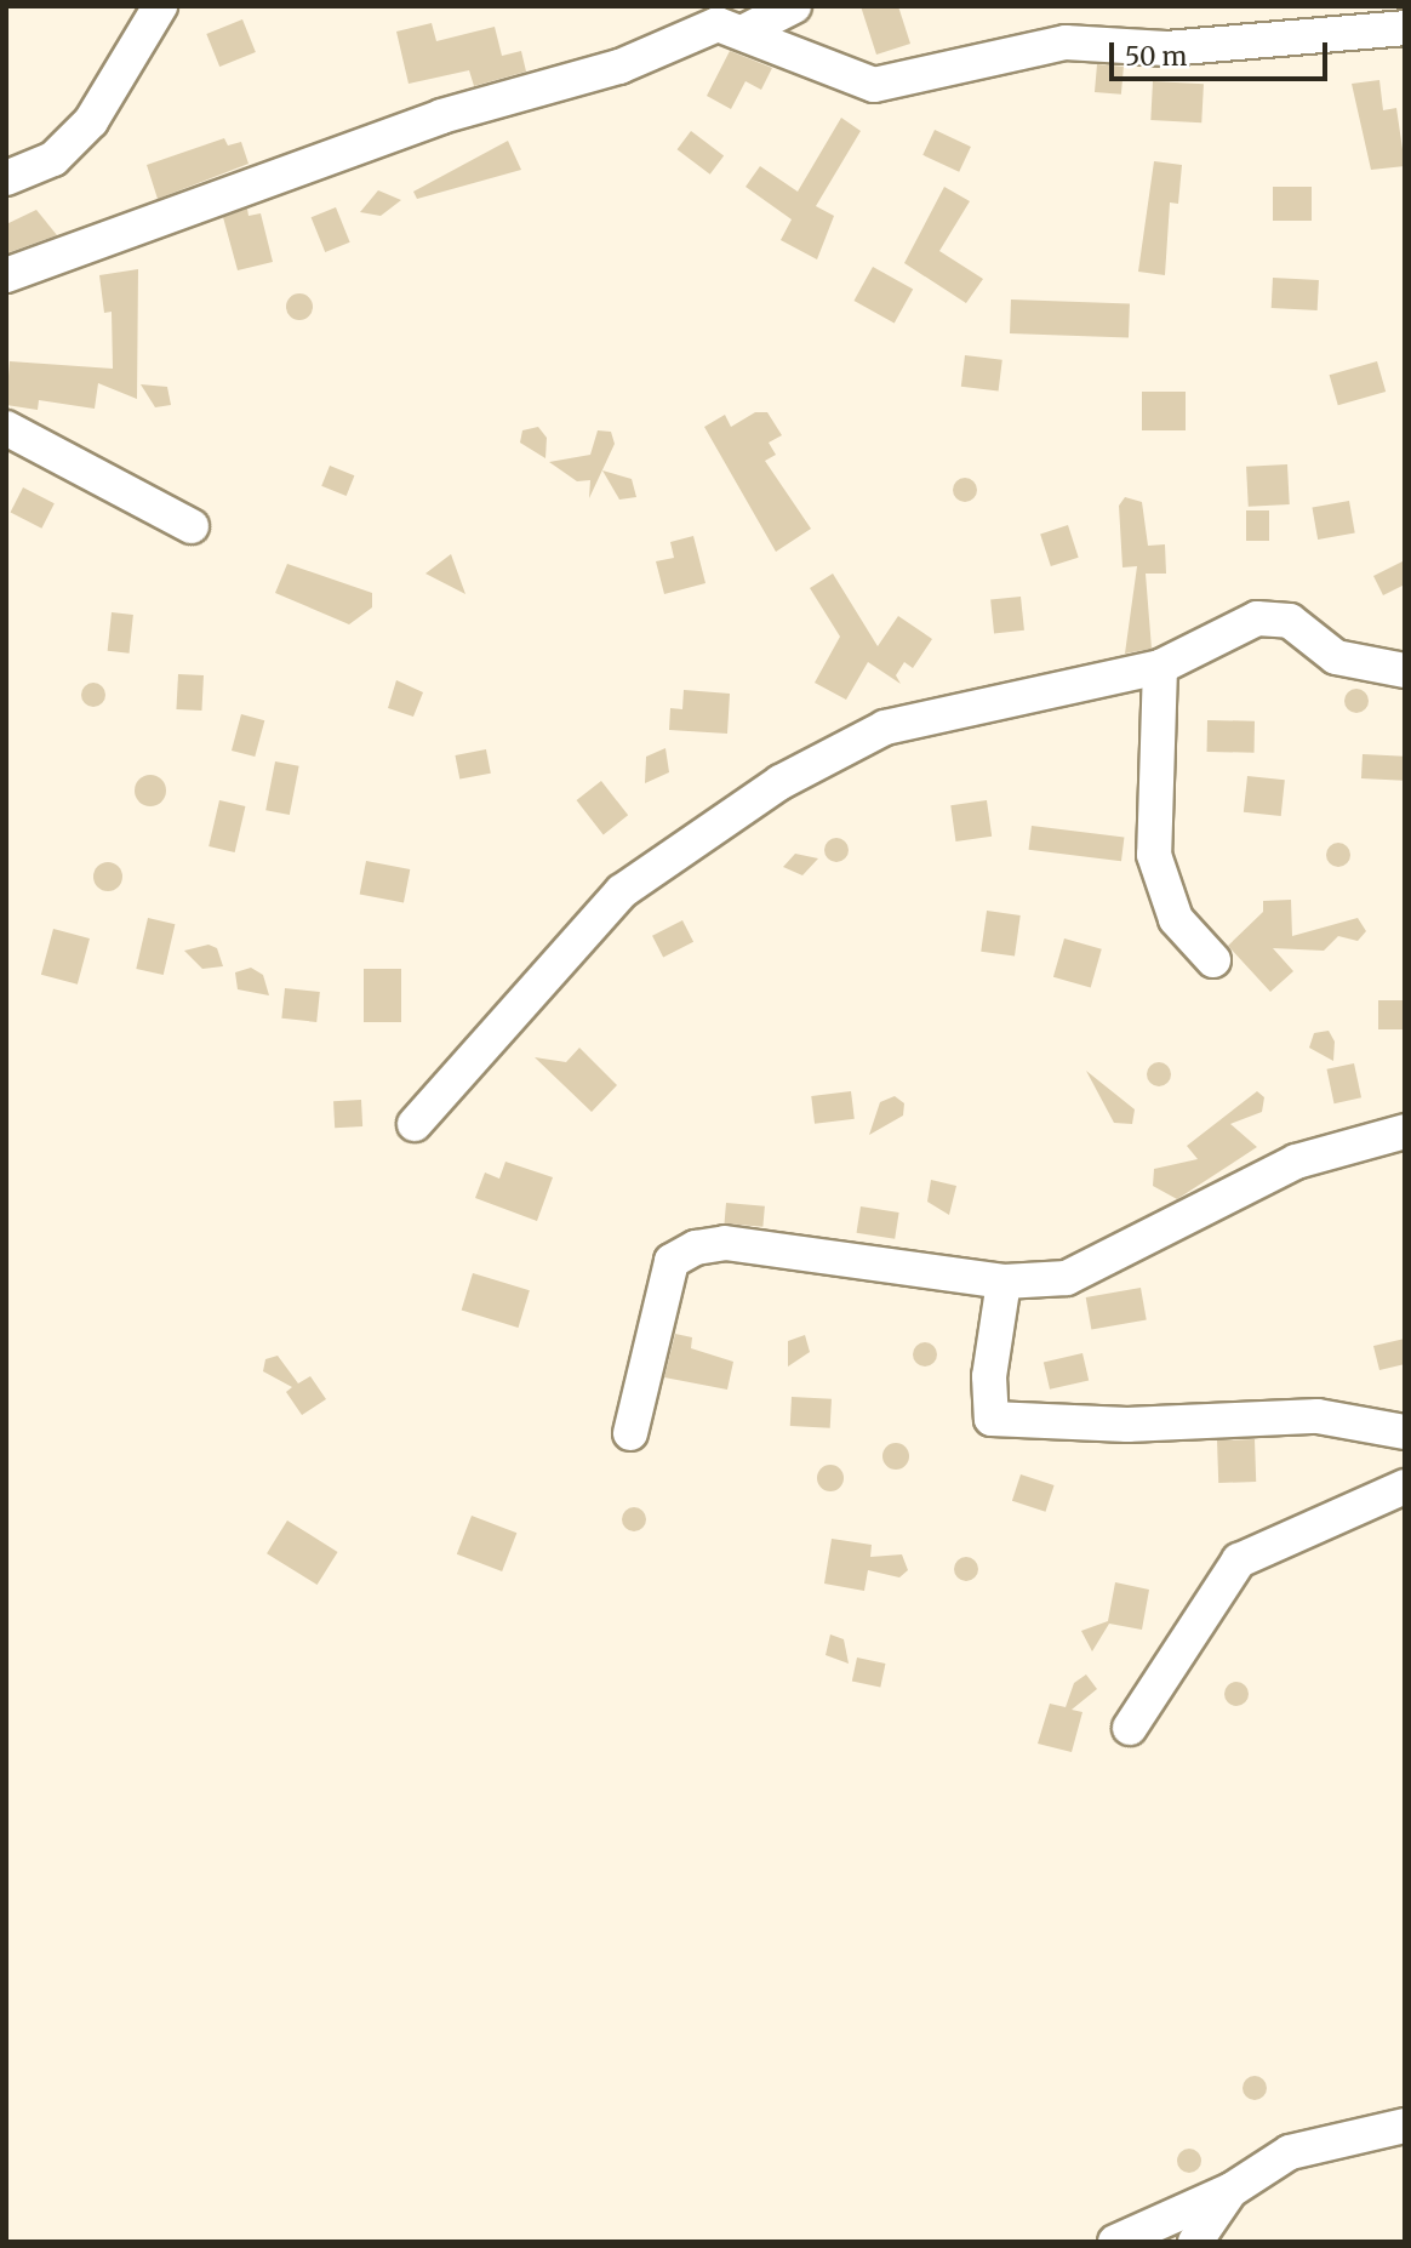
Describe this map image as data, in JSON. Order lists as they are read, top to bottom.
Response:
{
  "scale_bar": "50 m"
}
